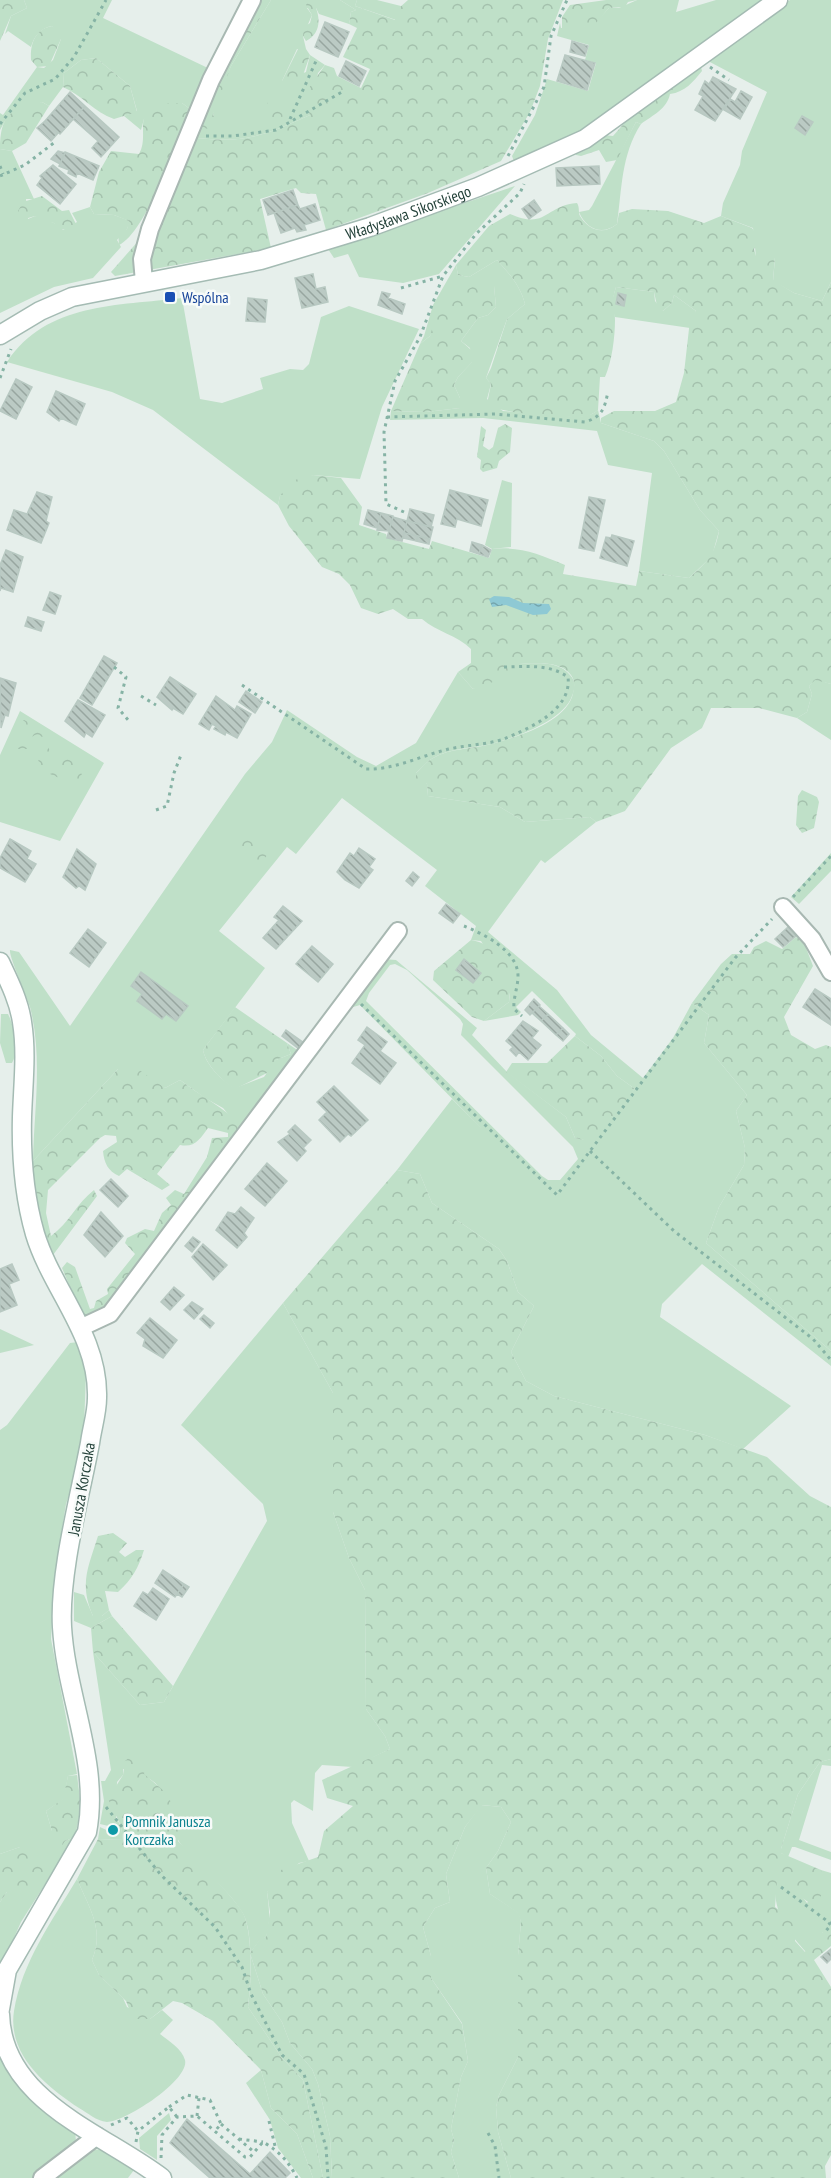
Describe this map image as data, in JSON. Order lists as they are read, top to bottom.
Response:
{
  "streets": {
    "street": ["Władysława Sikorskiego", "Janusza Korczaka"]
  },
  "places": {
    "transit": ["Wspólna"],
    "other": ["Pomnik Janusza Korczaka"]
  }
}
